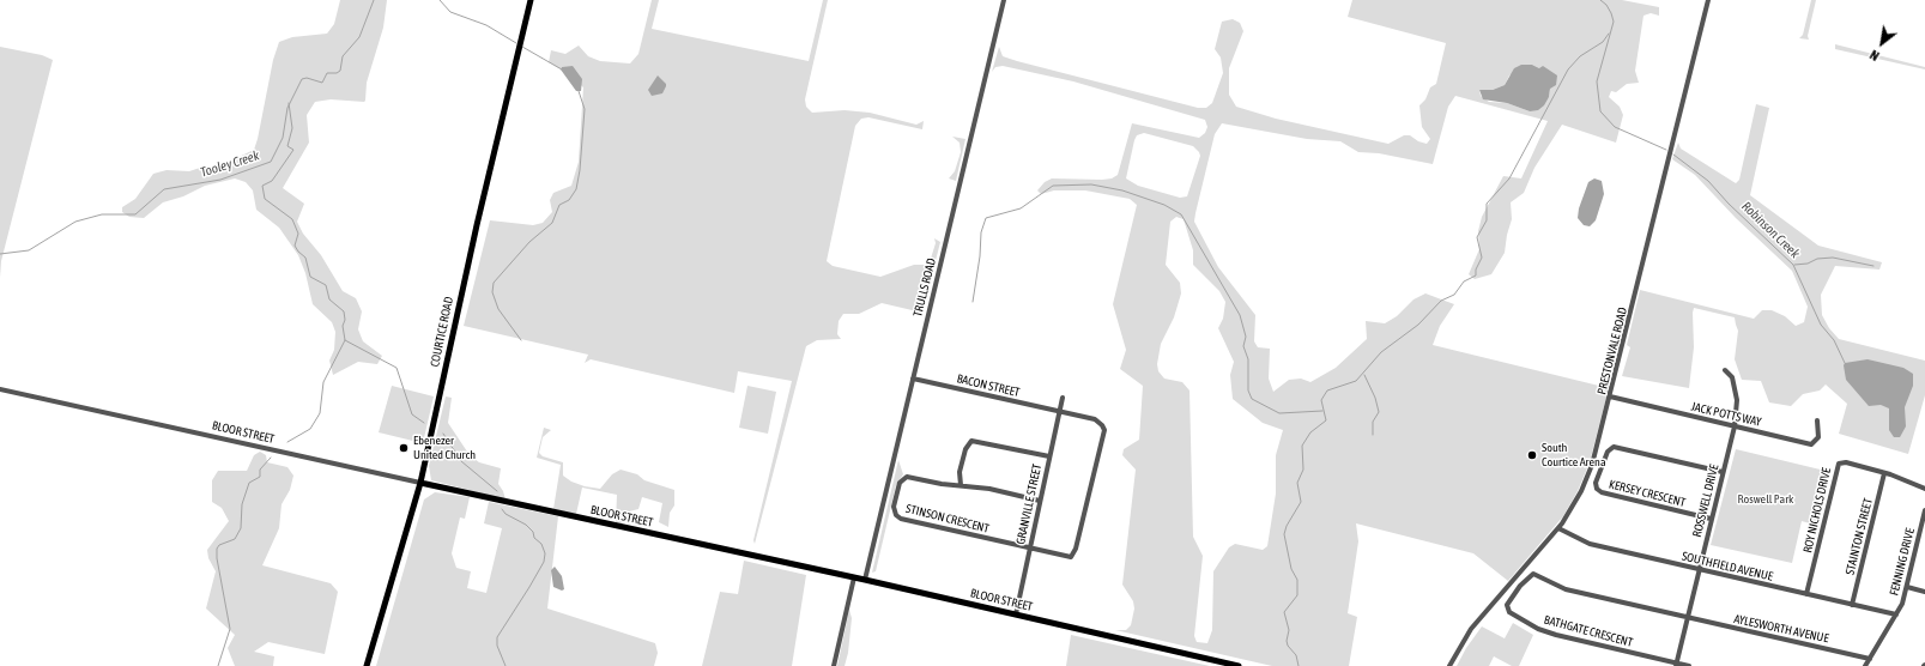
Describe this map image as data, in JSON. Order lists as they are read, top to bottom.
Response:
{
  "streets": {
    "main road": ["COURTICE ROAD", "BLOOR STREET"],
    "street": [
      "TRULLS ROAD",
      "PRESTONVALE ROAD",
      "BACON STREET",
      "JACK POTTS WAY",
      "KERSEY CRESCENT",
      "ROSSWELL DRIVE",
      "GRANVILLE STREET",
      "ROY NICHOLS DRIVE",
      "STINSON CRESCENT",
      "STAINTON STREET",
      "FENNING DRIVE",
      "SOUTHFIELD AVENUE",
      "AYLESWORTH AVENUE",
      "BATHGATE CRESCENT"
    ]
  },
  "crossings": [
    ["TRULLS ROAD", "BACON STREET"],
    ["TRULLS ROAD", "BLOOR STREET"],
    ["COURTICE ROAD", "BLOOR STREET"],
    ["PRESTONVALE ROAD", "JACK POTTS WAY"],
    ["PRESTONVALE ROAD", "SOUTHFIELD AVENUE"],
    ["BACON STREET", "GRANVILLE STREET"],
    ["BACON STREET", "STINSON CRESCENT"],
    ["JACK POTTS WAY", "ROSSWELL DRIVE"],
    ["BLOOR STREET", "GRANVILLE STREET"],
    ["KERSEY CRESCENT", "ROSSWELL DRIVE"],
    ["ROSSWELL DRIVE", "SOUTHFIELD AVENUE"],
    ["ROSSWELL DRIVE", "AYLESWORTH AVENUE"],
    ["ROSSWELL DRIVE", "BATHGATE CRESCENT"],
    ["GRANVILLE STREET", "STINSON CRESCENT"],
    ["ROY NICHOLS DRIVE", "STAINTON STREET"],
    ["ROY NICHOLS DRIVE", "SOUTHFIELD AVENUE"],
    ["STAINTON STREET", "SOUTHFIELD AVENUE"],
    ["FENNING DRIVE", "SOUTHFIELD AVENUE"],
    ["FENNING DRIVE", "AYLESWORTH AVENUE"],
    ["AYLESWORTH AVENUE", "BATHGATE CRESCENT"]
  ],
  "water": ["Tooley Creek", "Robinson Creek"],
  "parks": ["Roswell Park"],
  "places": ["Ebenezer United Church", "South Courtice Arena"],
  "north": "bottom left"
}
